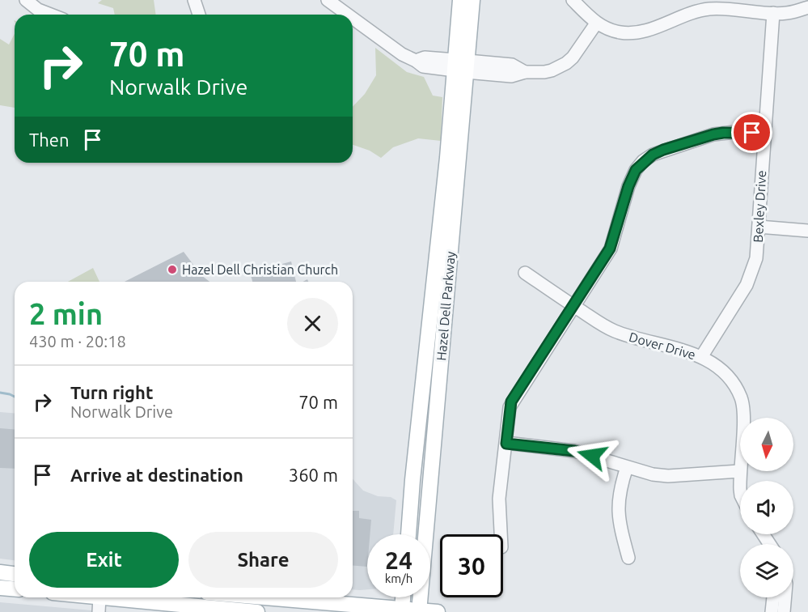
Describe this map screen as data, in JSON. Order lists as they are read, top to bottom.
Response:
{
  "streets": {
    "main road": ["Hazel Dell Parkway"],
    "street": ["Bexley Drive", "Dover Drive"]
  },
  "crossings": [
    ["Bexley Drive", "Dover Drive"]
  ],
  "places": ["Hazel Dell Christian Church"],
  "north": "bottom",
  "page": {
    "turn": ["70 m", "Norwalk Drive"],
    "then": "Then",
    "heading": ["2 min", "430 m · 20:18"],
    "list": [
      {
        "name": "Turn right",
        "note": "Norwalk Drive",
        "value": "70 m"
      },
      {
        "name": "Arrive at destination",
        "value": "360 m"
      }
    ],
    "buttons": ["Exit", "Share"],
    "speed": "24 km/h",
    "limit": "30"
  }
}
